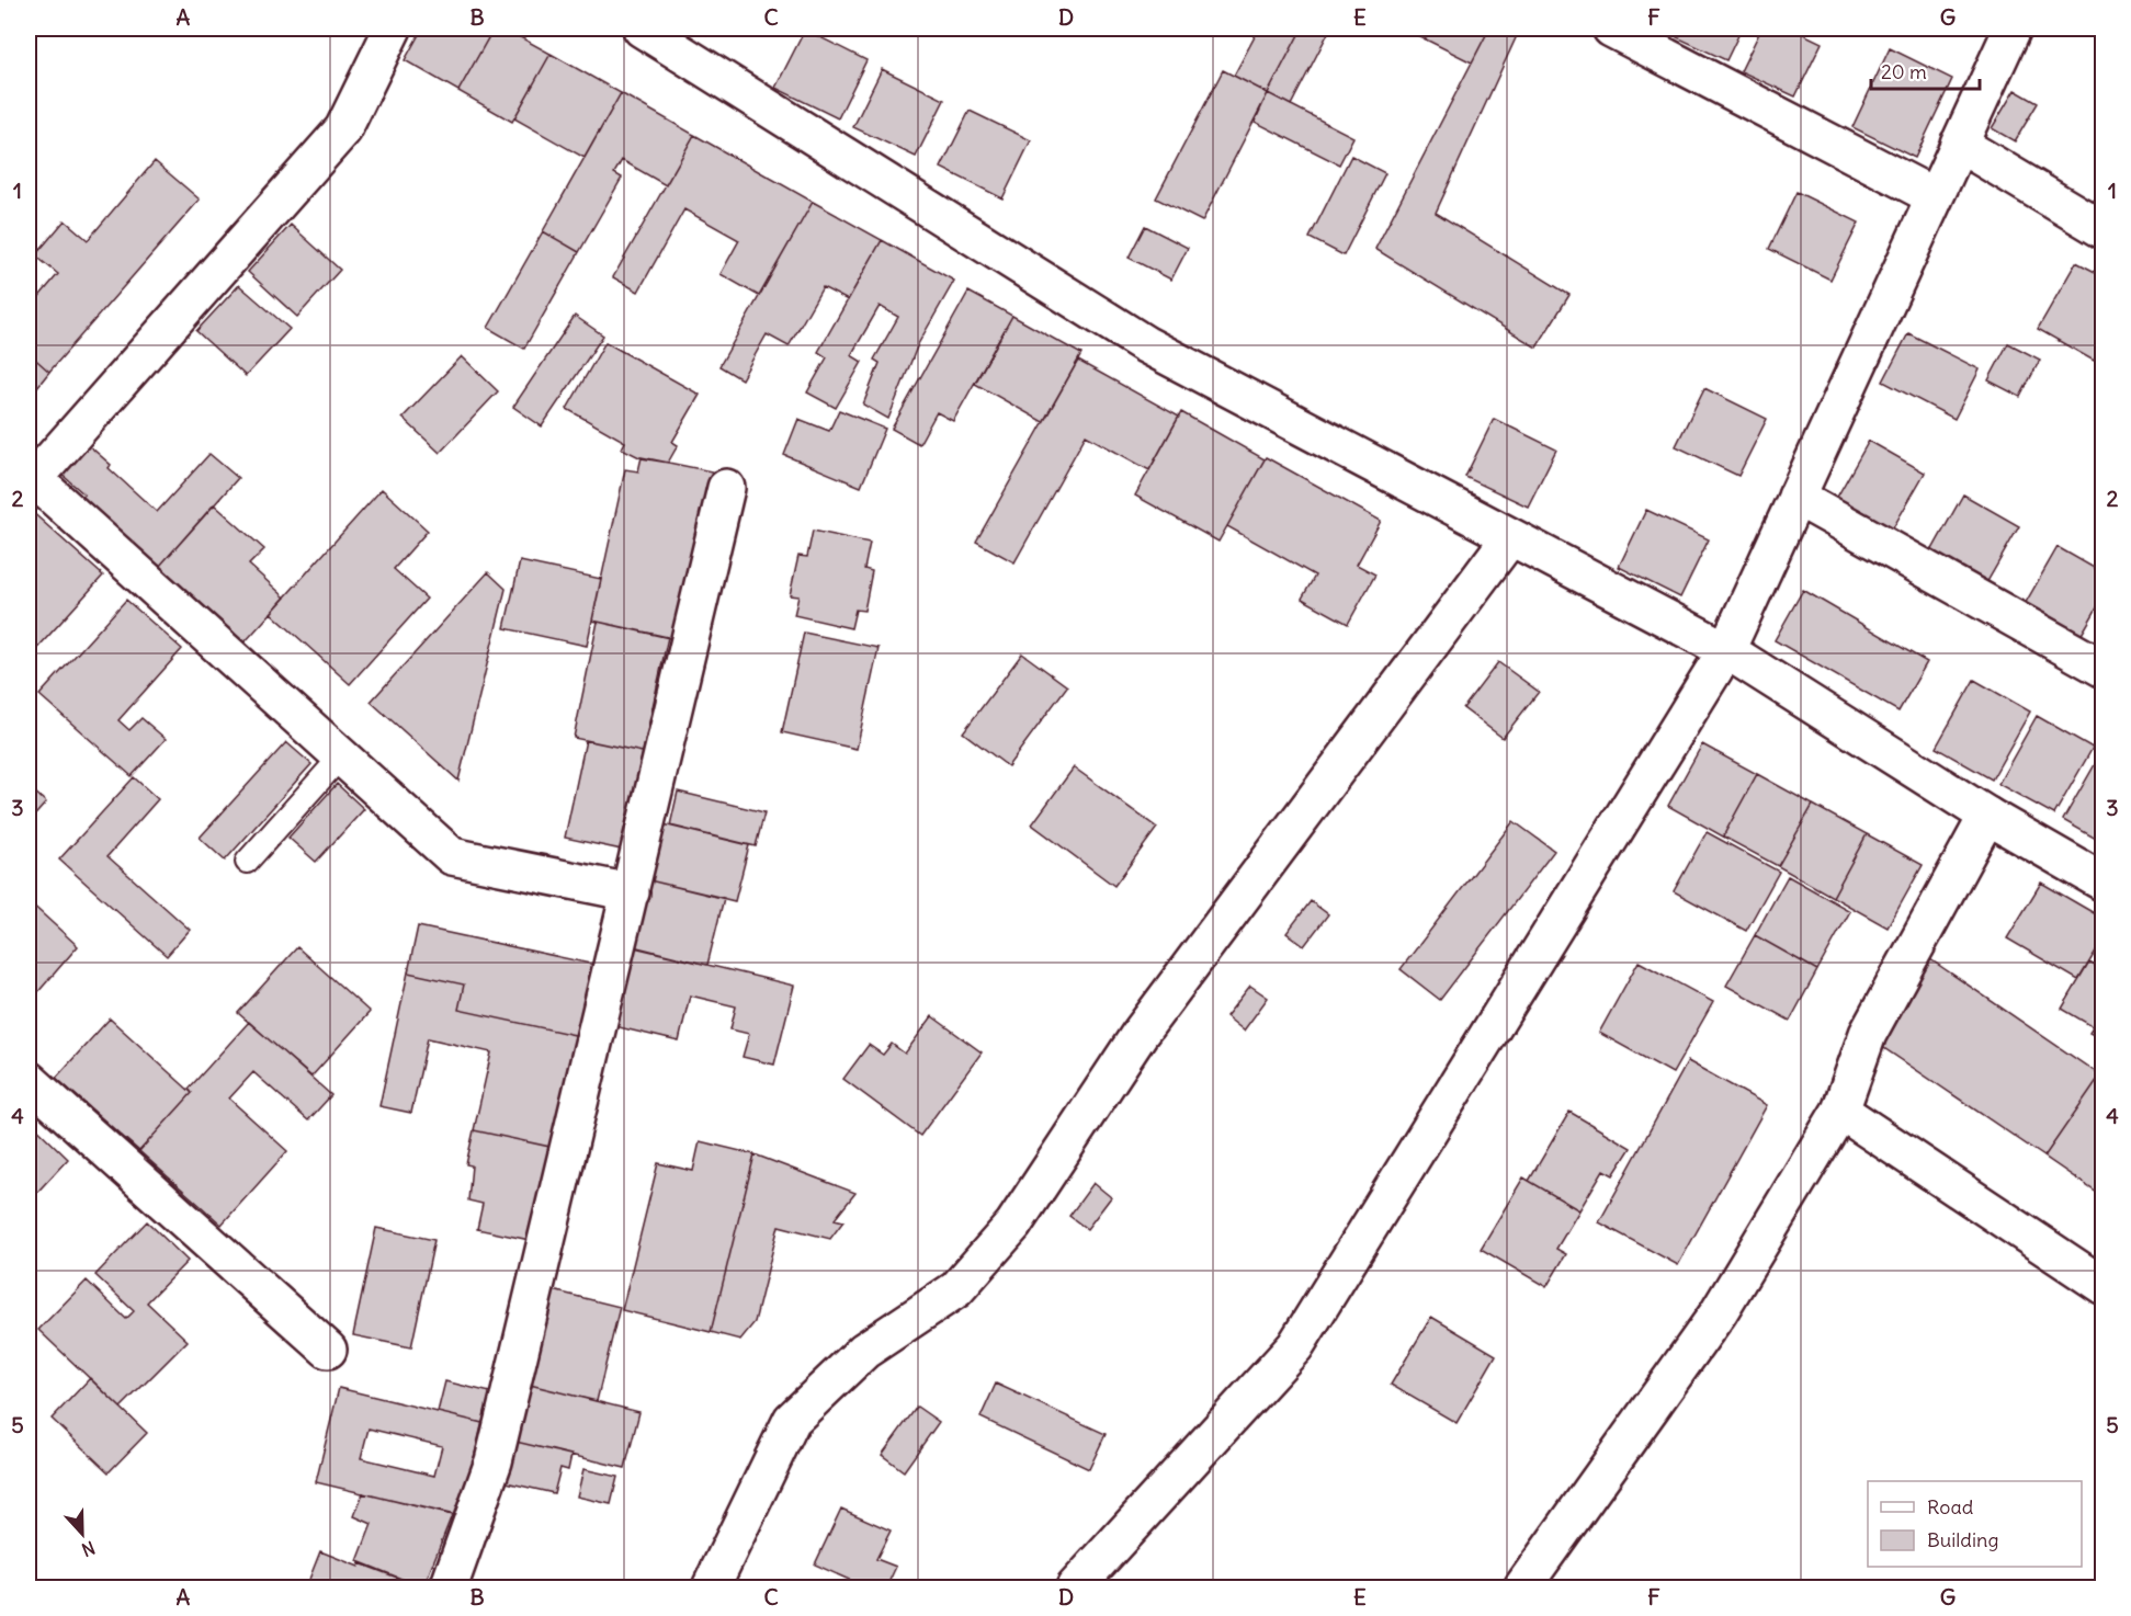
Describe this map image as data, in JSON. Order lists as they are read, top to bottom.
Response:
{
  "legend": ["Road", "Building"],
  "scale_bar": "20 m",
  "north": "bottom",
  "grid": {
    "columns": [
      "A",
      "B",
      "C",
      "D",
      "E",
      "F",
      "G"
    ],
    "rows": [
      "1",
      "2",
      "3",
      "4",
      "5"
    ]
  }
}
